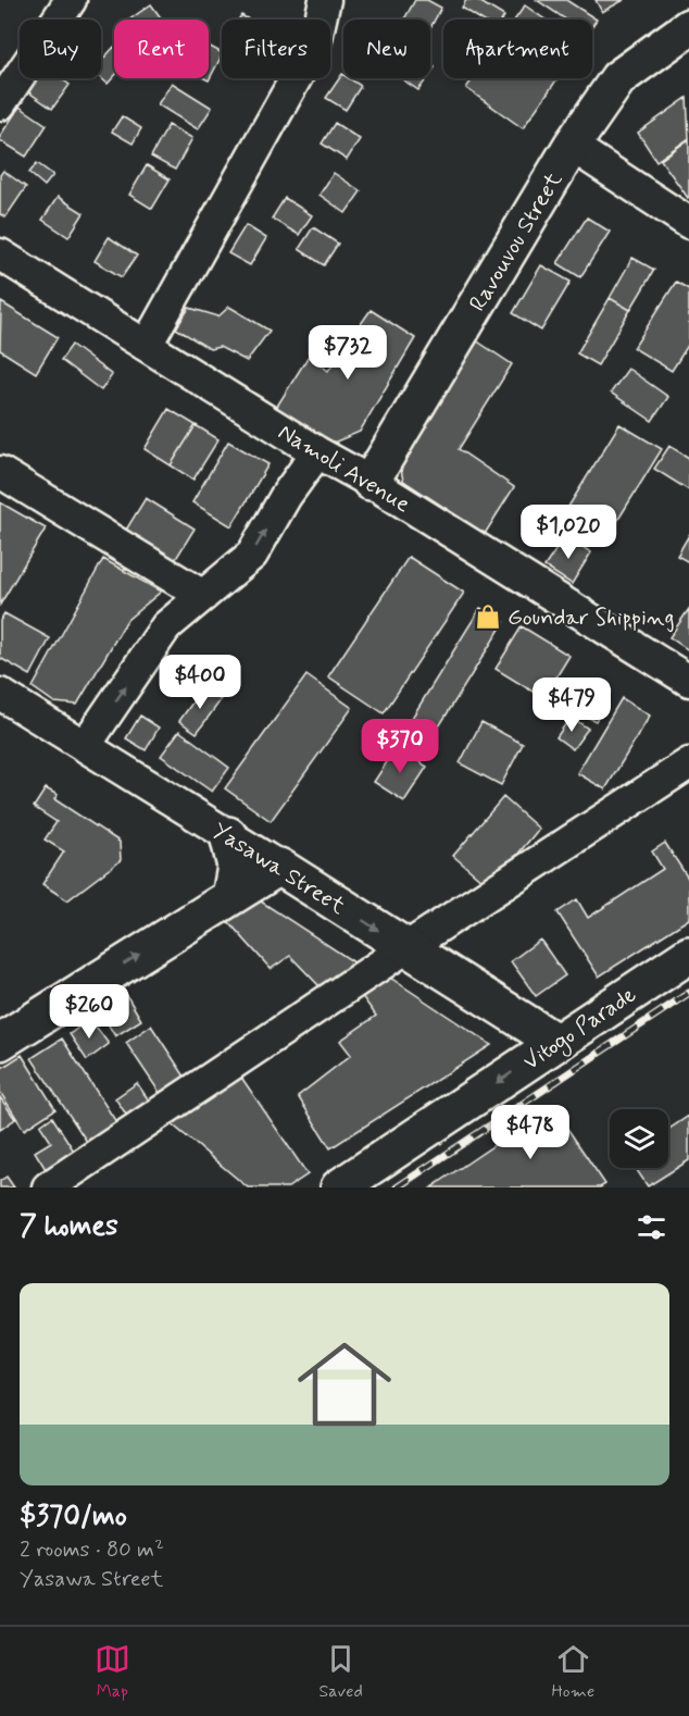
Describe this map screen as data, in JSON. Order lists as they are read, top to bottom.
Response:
{
  "streets": {
    "main road": ["Ravouvou Street", "Yasawa Street", "Vitogo Parade"],
    "street": ["Namoli Avenue"]
  },
  "crossings": [
    ["Ravouvou Street", "Namoli Avenue"],
    ["Yasawa Street", "Vitogo Parade"]
  ],
  "places": {
    "shop": ["Goundar Shipping"]
  },
  "page": {
    "chip": [
      "Buy",
      "Rent",
      "Filters",
      "New",
      "Apartment"
    ],
    "price": [
      "$732",
      "$1,020",
      "$400",
      "$479",
      "$370",
      "$260",
      "$478"
    ],
    "heading": "7 homes",
    "list": [
      {
        "name": "$370/mo",
        "note": "2 rooms · 80 m² · Yasawa Street"
      }
    ],
    "tabs": ["Map", "Saved", "Home"]
  }
}
